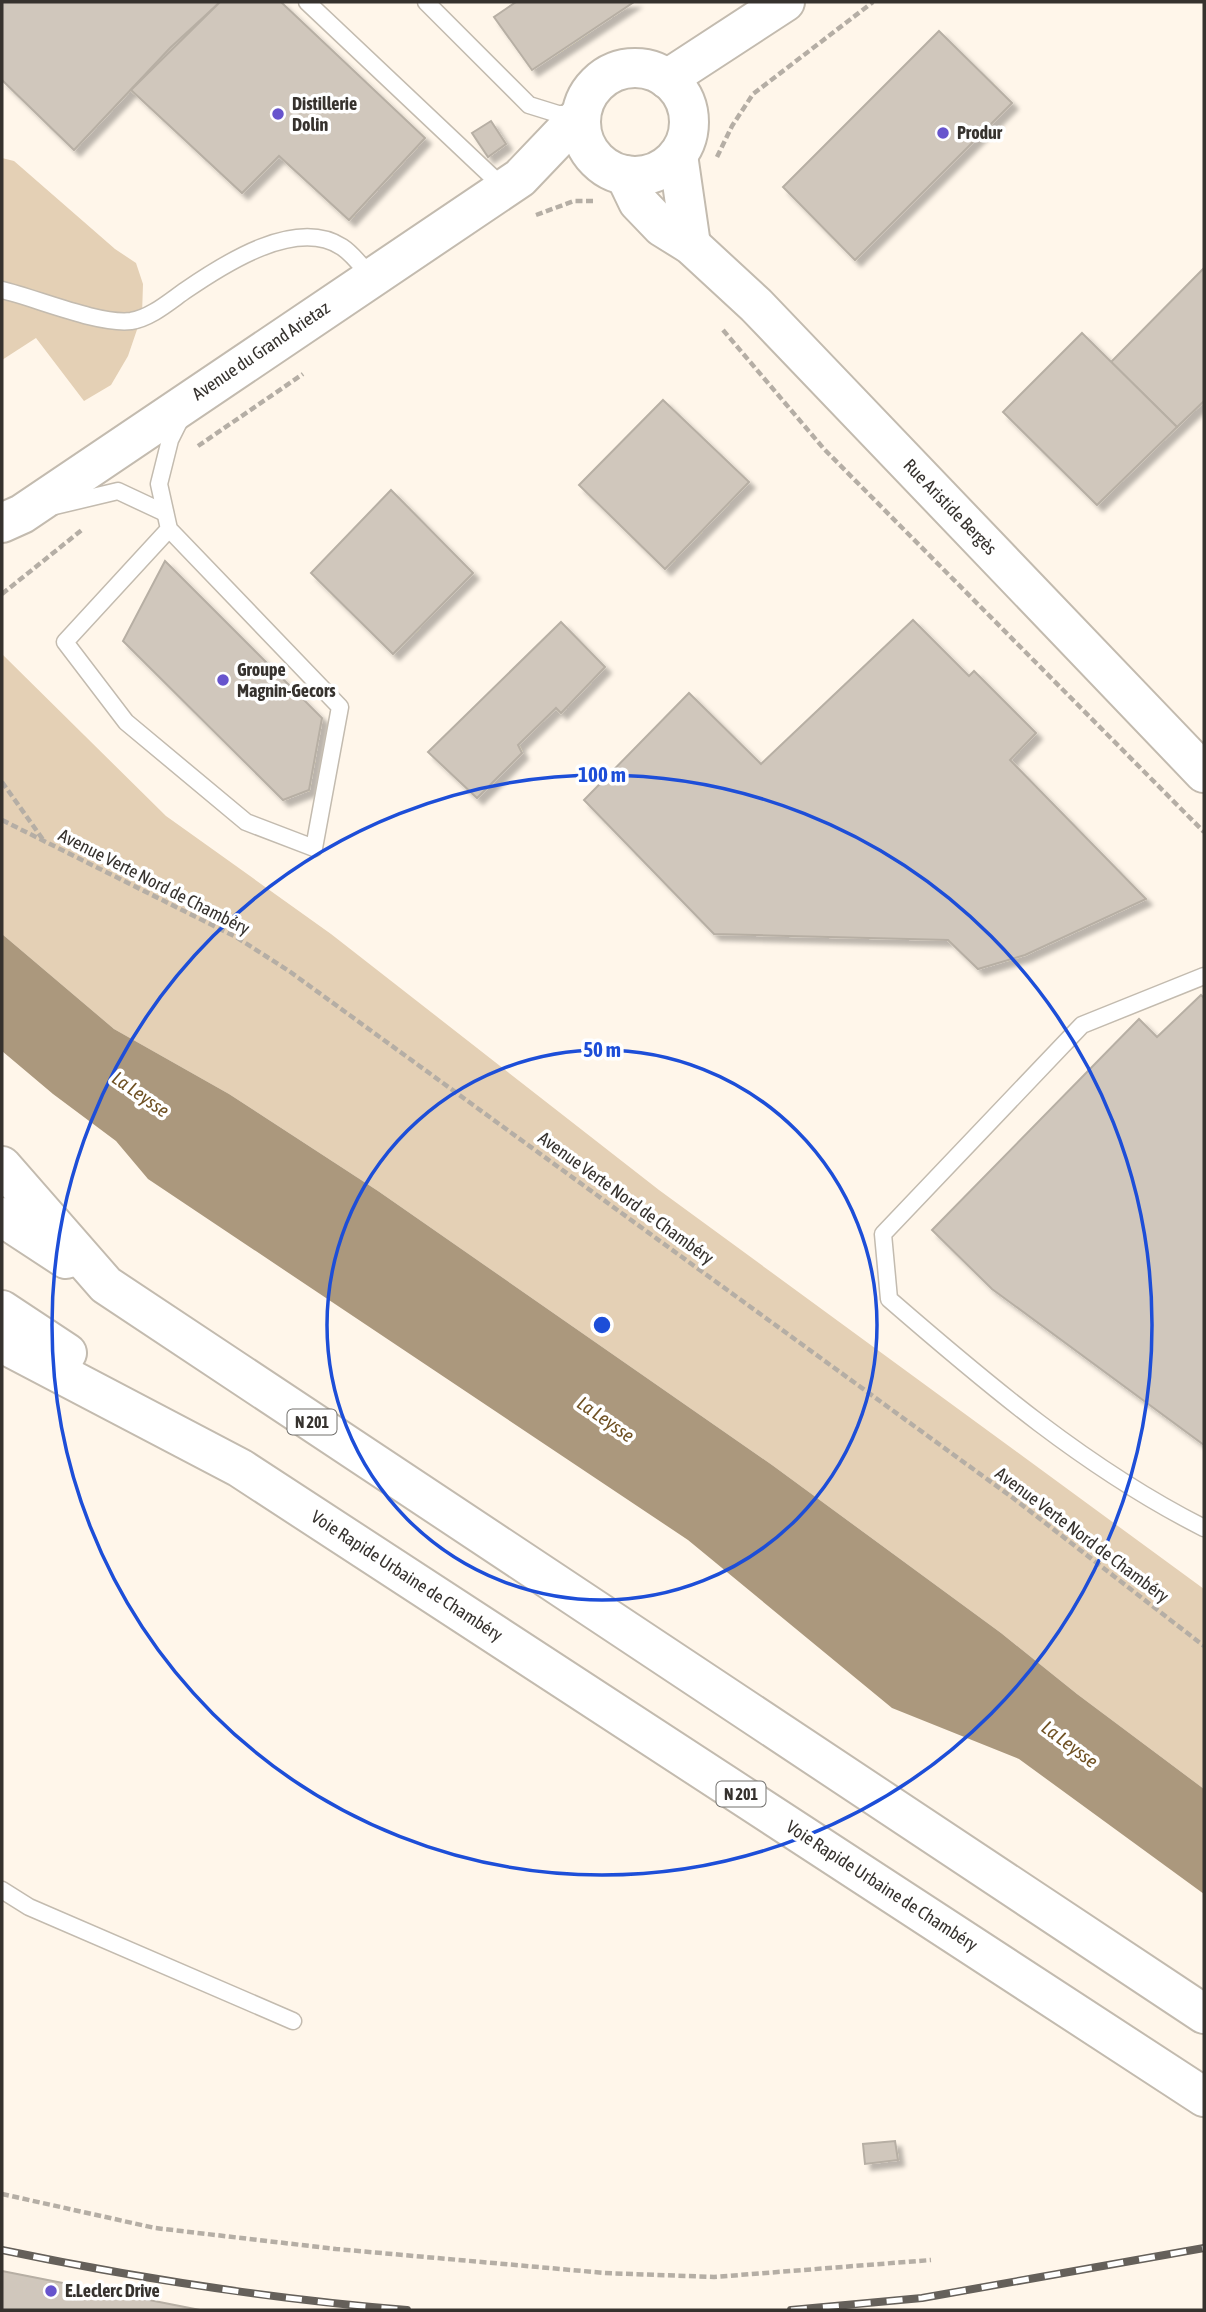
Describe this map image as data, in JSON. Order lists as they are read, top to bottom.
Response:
{
  "streets": {
    "main road": [
      "Avenue du Grand Arietaz",
      "Rue Aristide Bergès",
      "N 201",
      "Voie Rapide Urbaine de Chambéry"
    ],
    "path": ["Avenue Verte Nord de Chambéry"]
  },
  "crossings": [
    ["Avenue du Grand Arietaz", "Rue Aristide Bergès"],
    ["N 201", "Voie Rapide Urbaine de Chambéry"]
  ],
  "water": ["La Leysse"],
  "places": [
    "Distillerie Dolin",
    "Produr",
    "Groupe Magnin-Gecors",
    "E.Leclerc Drive"
  ],
  "rings": ["100 m", "50 m"]
}
